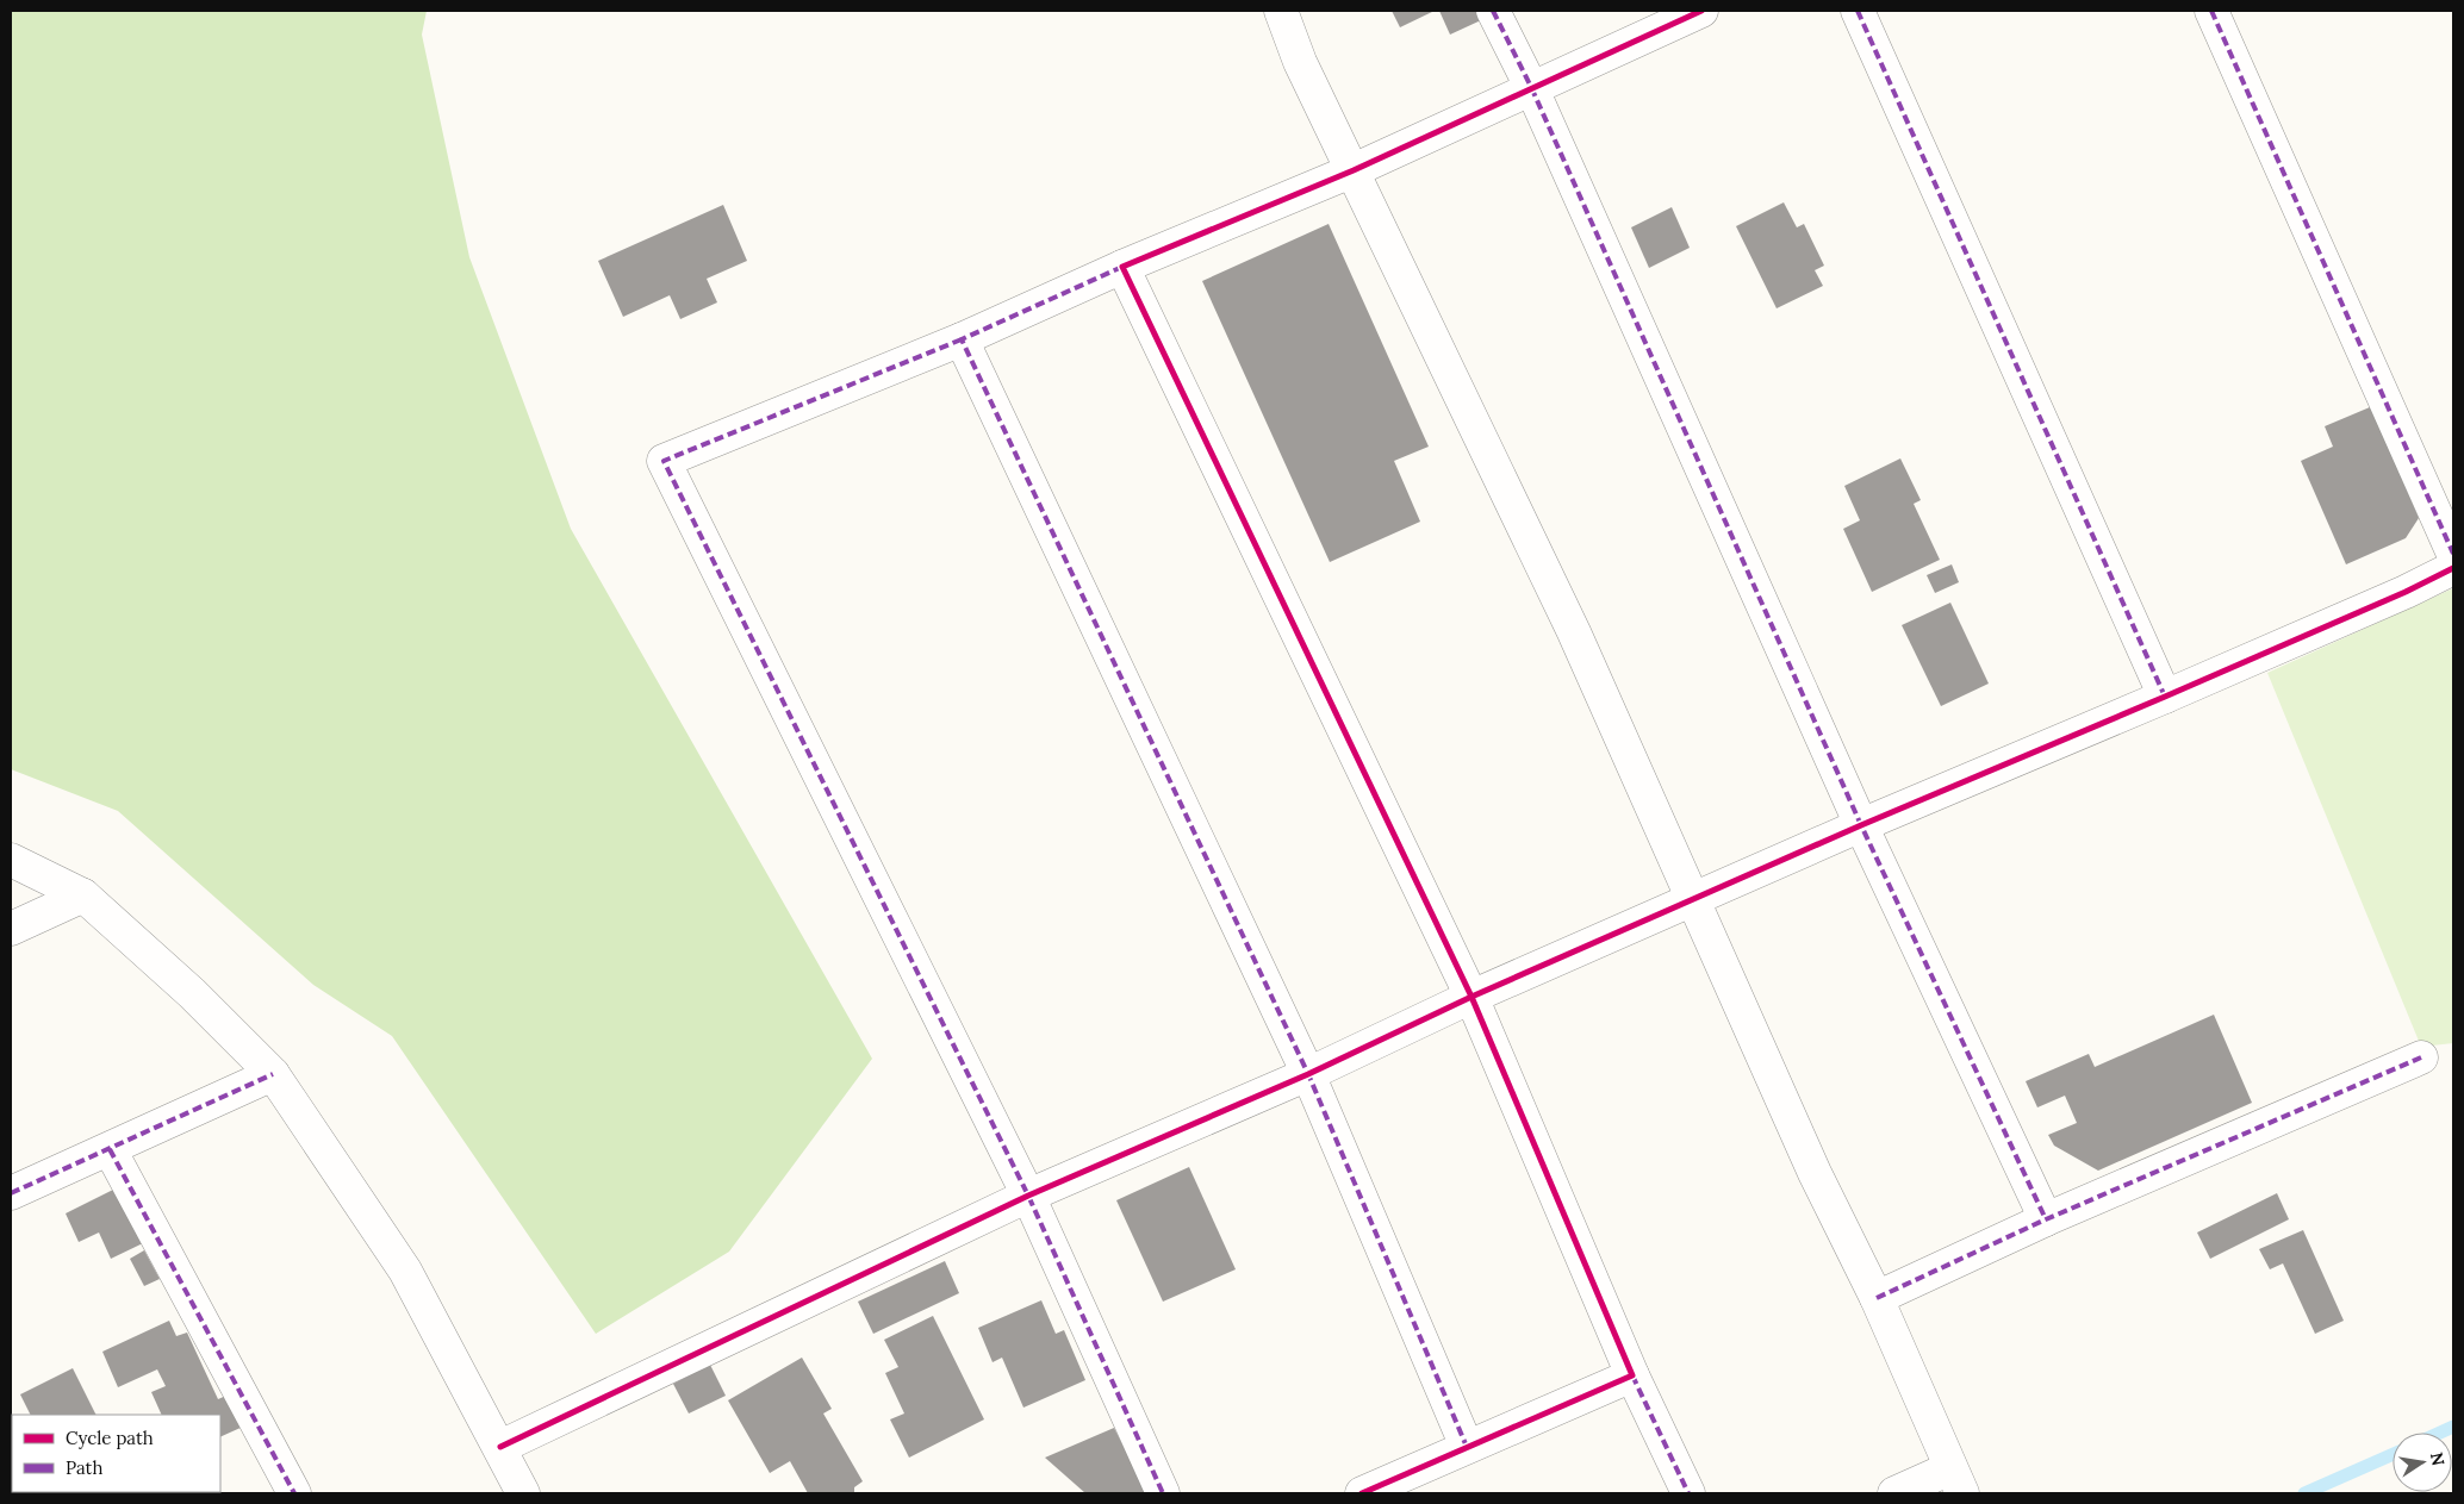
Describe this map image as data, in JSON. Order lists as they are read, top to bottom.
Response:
{
  "legend": ["Cycle path", "Path"],
  "north": "right"
}
